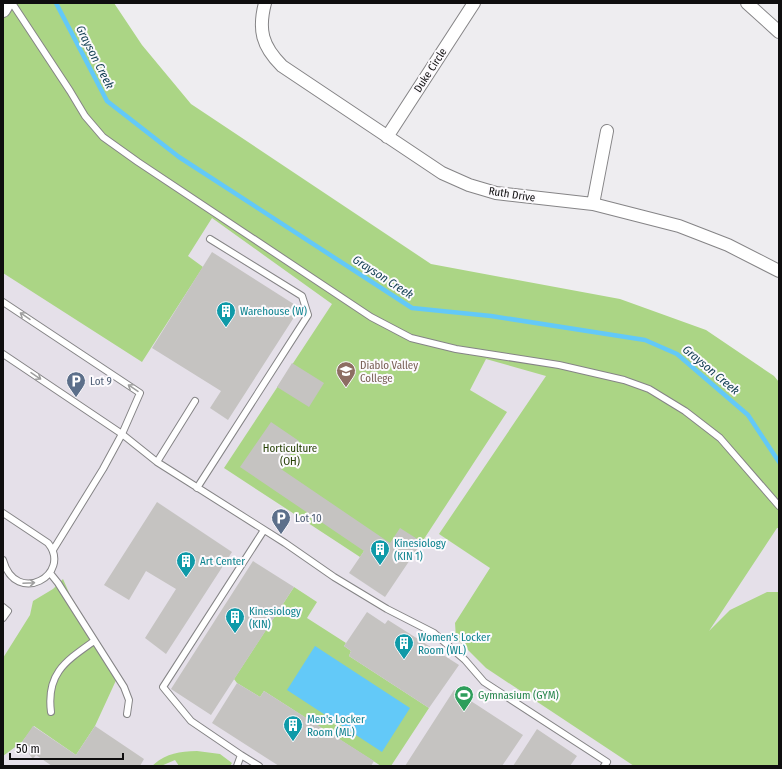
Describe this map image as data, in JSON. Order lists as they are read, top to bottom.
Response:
{
  "streets": {
    "street": ["Duke Circle", "Ruth Drive"]
  },
  "crossings": [
    ["Duke Circle", "Ruth Drive"]
  ],
  "water": ["Grayson Creek"],
  "parks": ["Horticulture (OH)"],
  "places": {
    "building": [
      "Warehouse (W)",
      "Kinesiology (KIN 1)",
      "Art Center",
      "Kinesiology (KIN)",
      "Women's Locker Room (WL)",
      "Men's Locker Room (ML)"
    ],
    "school or university": ["Diablo Valley College"],
    "parking": ["Lot 9", "Lot 10"],
    "sports": ["Gymnasium (GYM)"]
  },
  "scale_bar": "50 m"
}
